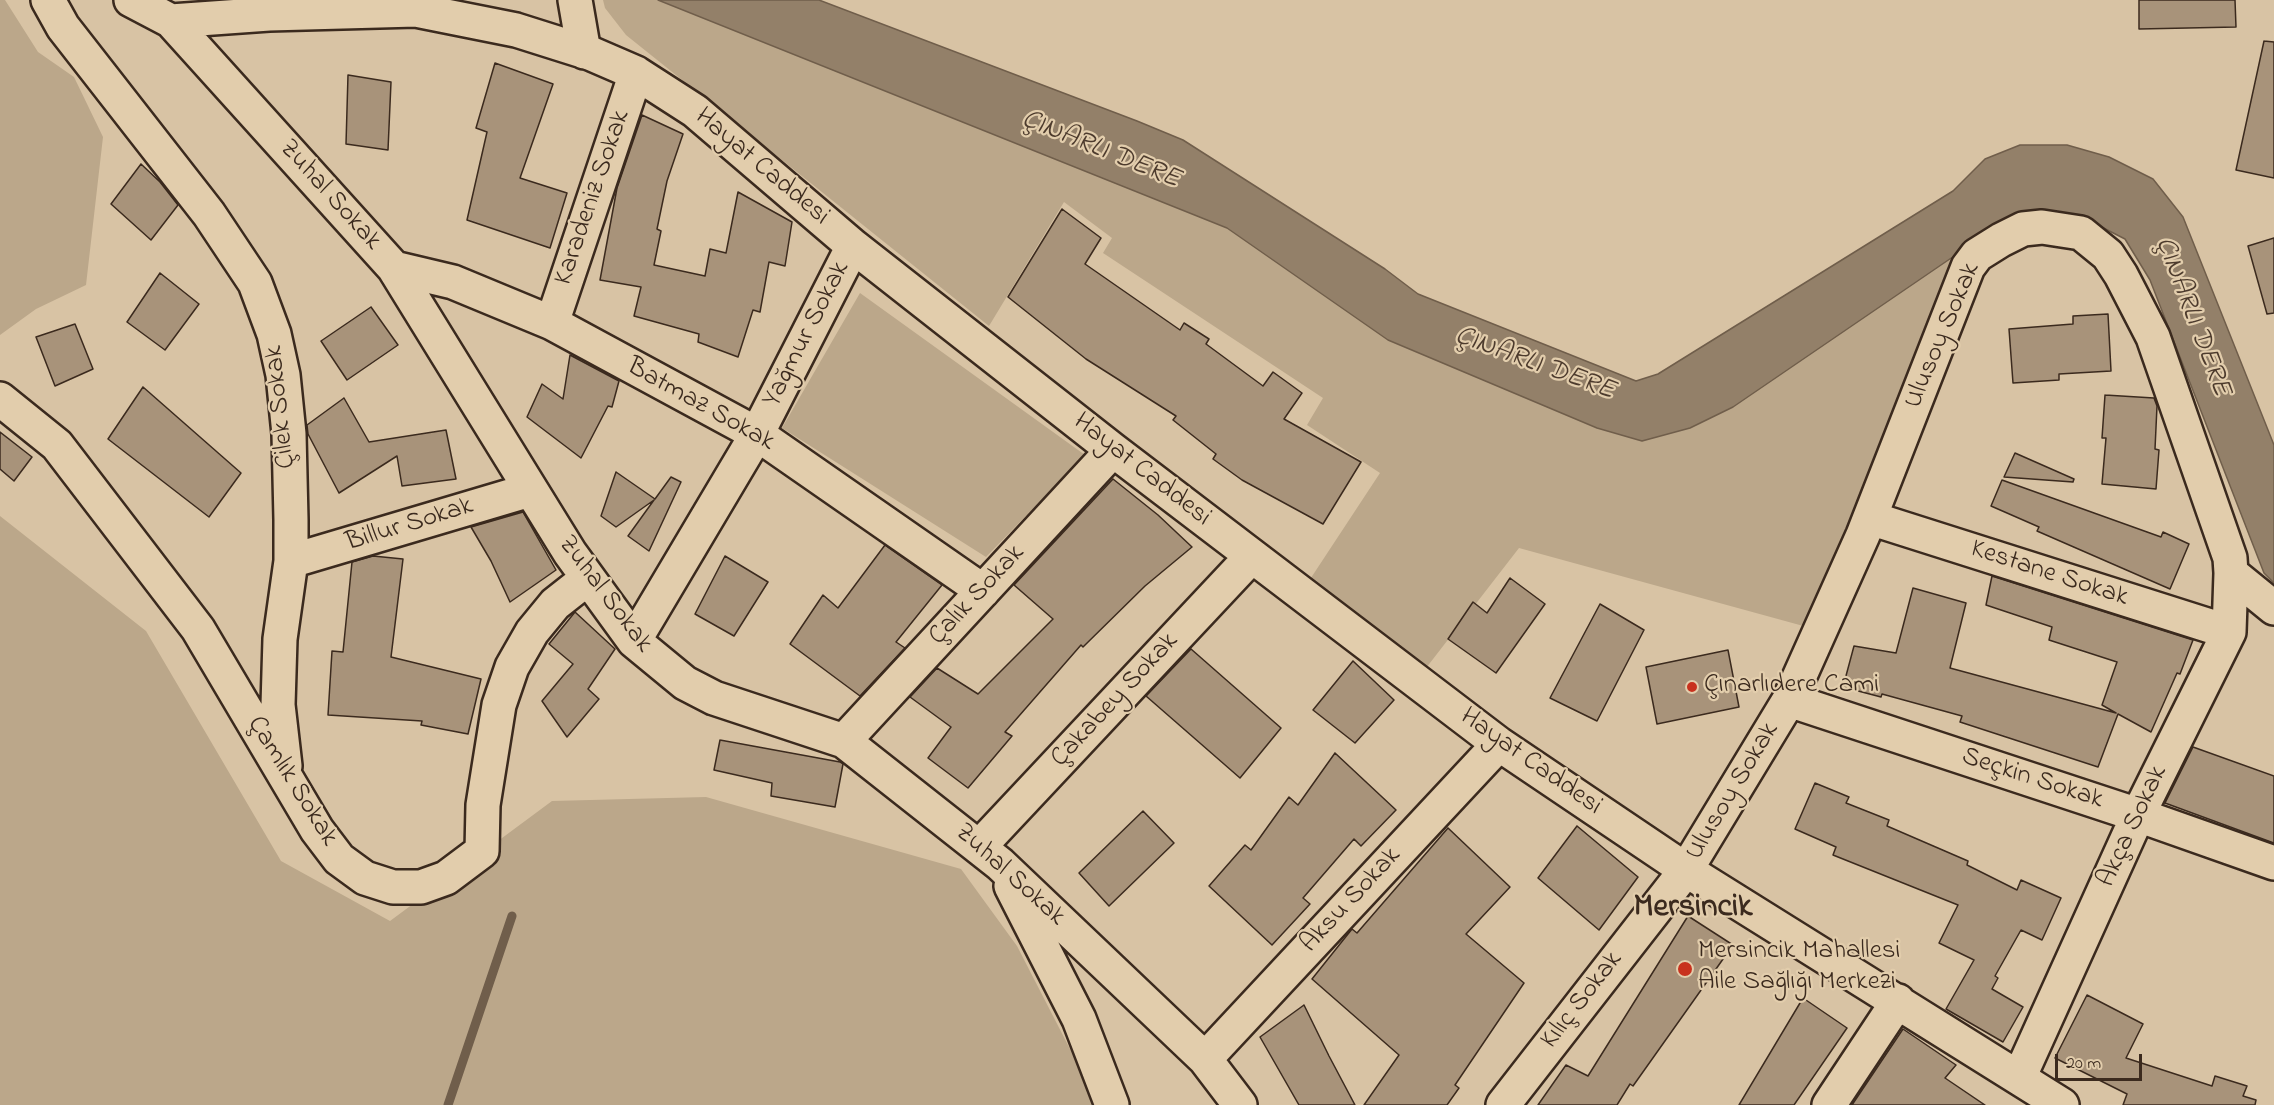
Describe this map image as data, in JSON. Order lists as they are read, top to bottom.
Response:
{
  "streets": {
    "street": [
      "Hayat Caddesi",
      "Zuhal Sokak",
      "Karadeniz Sokak",
      "Yağmur Sokak",
      "Ulusoy Sokak",
      "Batmaz Sokak",
      "Çilek Sokak",
      "Billur Sokak",
      "Kestane Sokak",
      "Çalık Sokak",
      "Çakabey Sokak",
      "Seçkin Sokak",
      "Çamlık Sokak",
      "Akça Sokak",
      "Aksu Sokak",
      "Kılıç Sokak"
    ]
  },
  "crossings": [
    ["Hayat Caddesi", "Zuhal Sokak"],
    ["Hayat Caddesi", "Karadeniz Sokak"],
    ["Hayat Caddesi", "Yağmur Sokak"],
    ["Hayat Caddesi", "Ulusoy Sokak"],
    ["Hayat Caddesi", "Çalık Sokak"],
    ["Hayat Caddesi", "Çakabey Sokak"],
    ["Hayat Caddesi", "Akça Sokak"],
    ["Hayat Caddesi", "Aksu Sokak"],
    ["Hayat Caddesi", "Kılıç Sokak"],
    ["Zuhal Sokak", "Yağmur Sokak"],
    ["Zuhal Sokak", "Batmaz Sokak"],
    ["Zuhal Sokak", "Billur Sokak"],
    ["Zuhal Sokak", "Çalık Sokak"],
    ["Zuhal Sokak", "Çakabey Sokak"],
    ["Zuhal Sokak", "Çamlık Sokak"],
    ["Zuhal Sokak", "Aksu Sokak"],
    ["Karadeniz Sokak", "Batmaz Sokak"],
    ["Yağmur Sokak", "Batmaz Sokak"],
    ["Ulusoy Sokak", "Kestane Sokak"],
    ["Ulusoy Sokak", "Seçkin Sokak"],
    ["Ulusoy Sokak", "Akça Sokak"],
    ["Ulusoy Sokak", "Kılıç Sokak"],
    ["Batmaz Sokak", "Çalık Sokak"],
    ["Çilek Sokak", "Billur Sokak"],
    ["Çilek Sokak", "Çamlık Sokak"],
    ["Kestane Sokak", "Akça Sokak"],
    ["Seçkin Sokak", "Akça Sokak"]
  ],
  "districts": ["Mersincik"],
  "water": ["ÇINARLI DERE"],
  "places": ["Çınarlıdere Cami", "Mersincik Mahallesi Aile Sağlığı Merkezi"],
  "scale_bar": "20 m"
}
